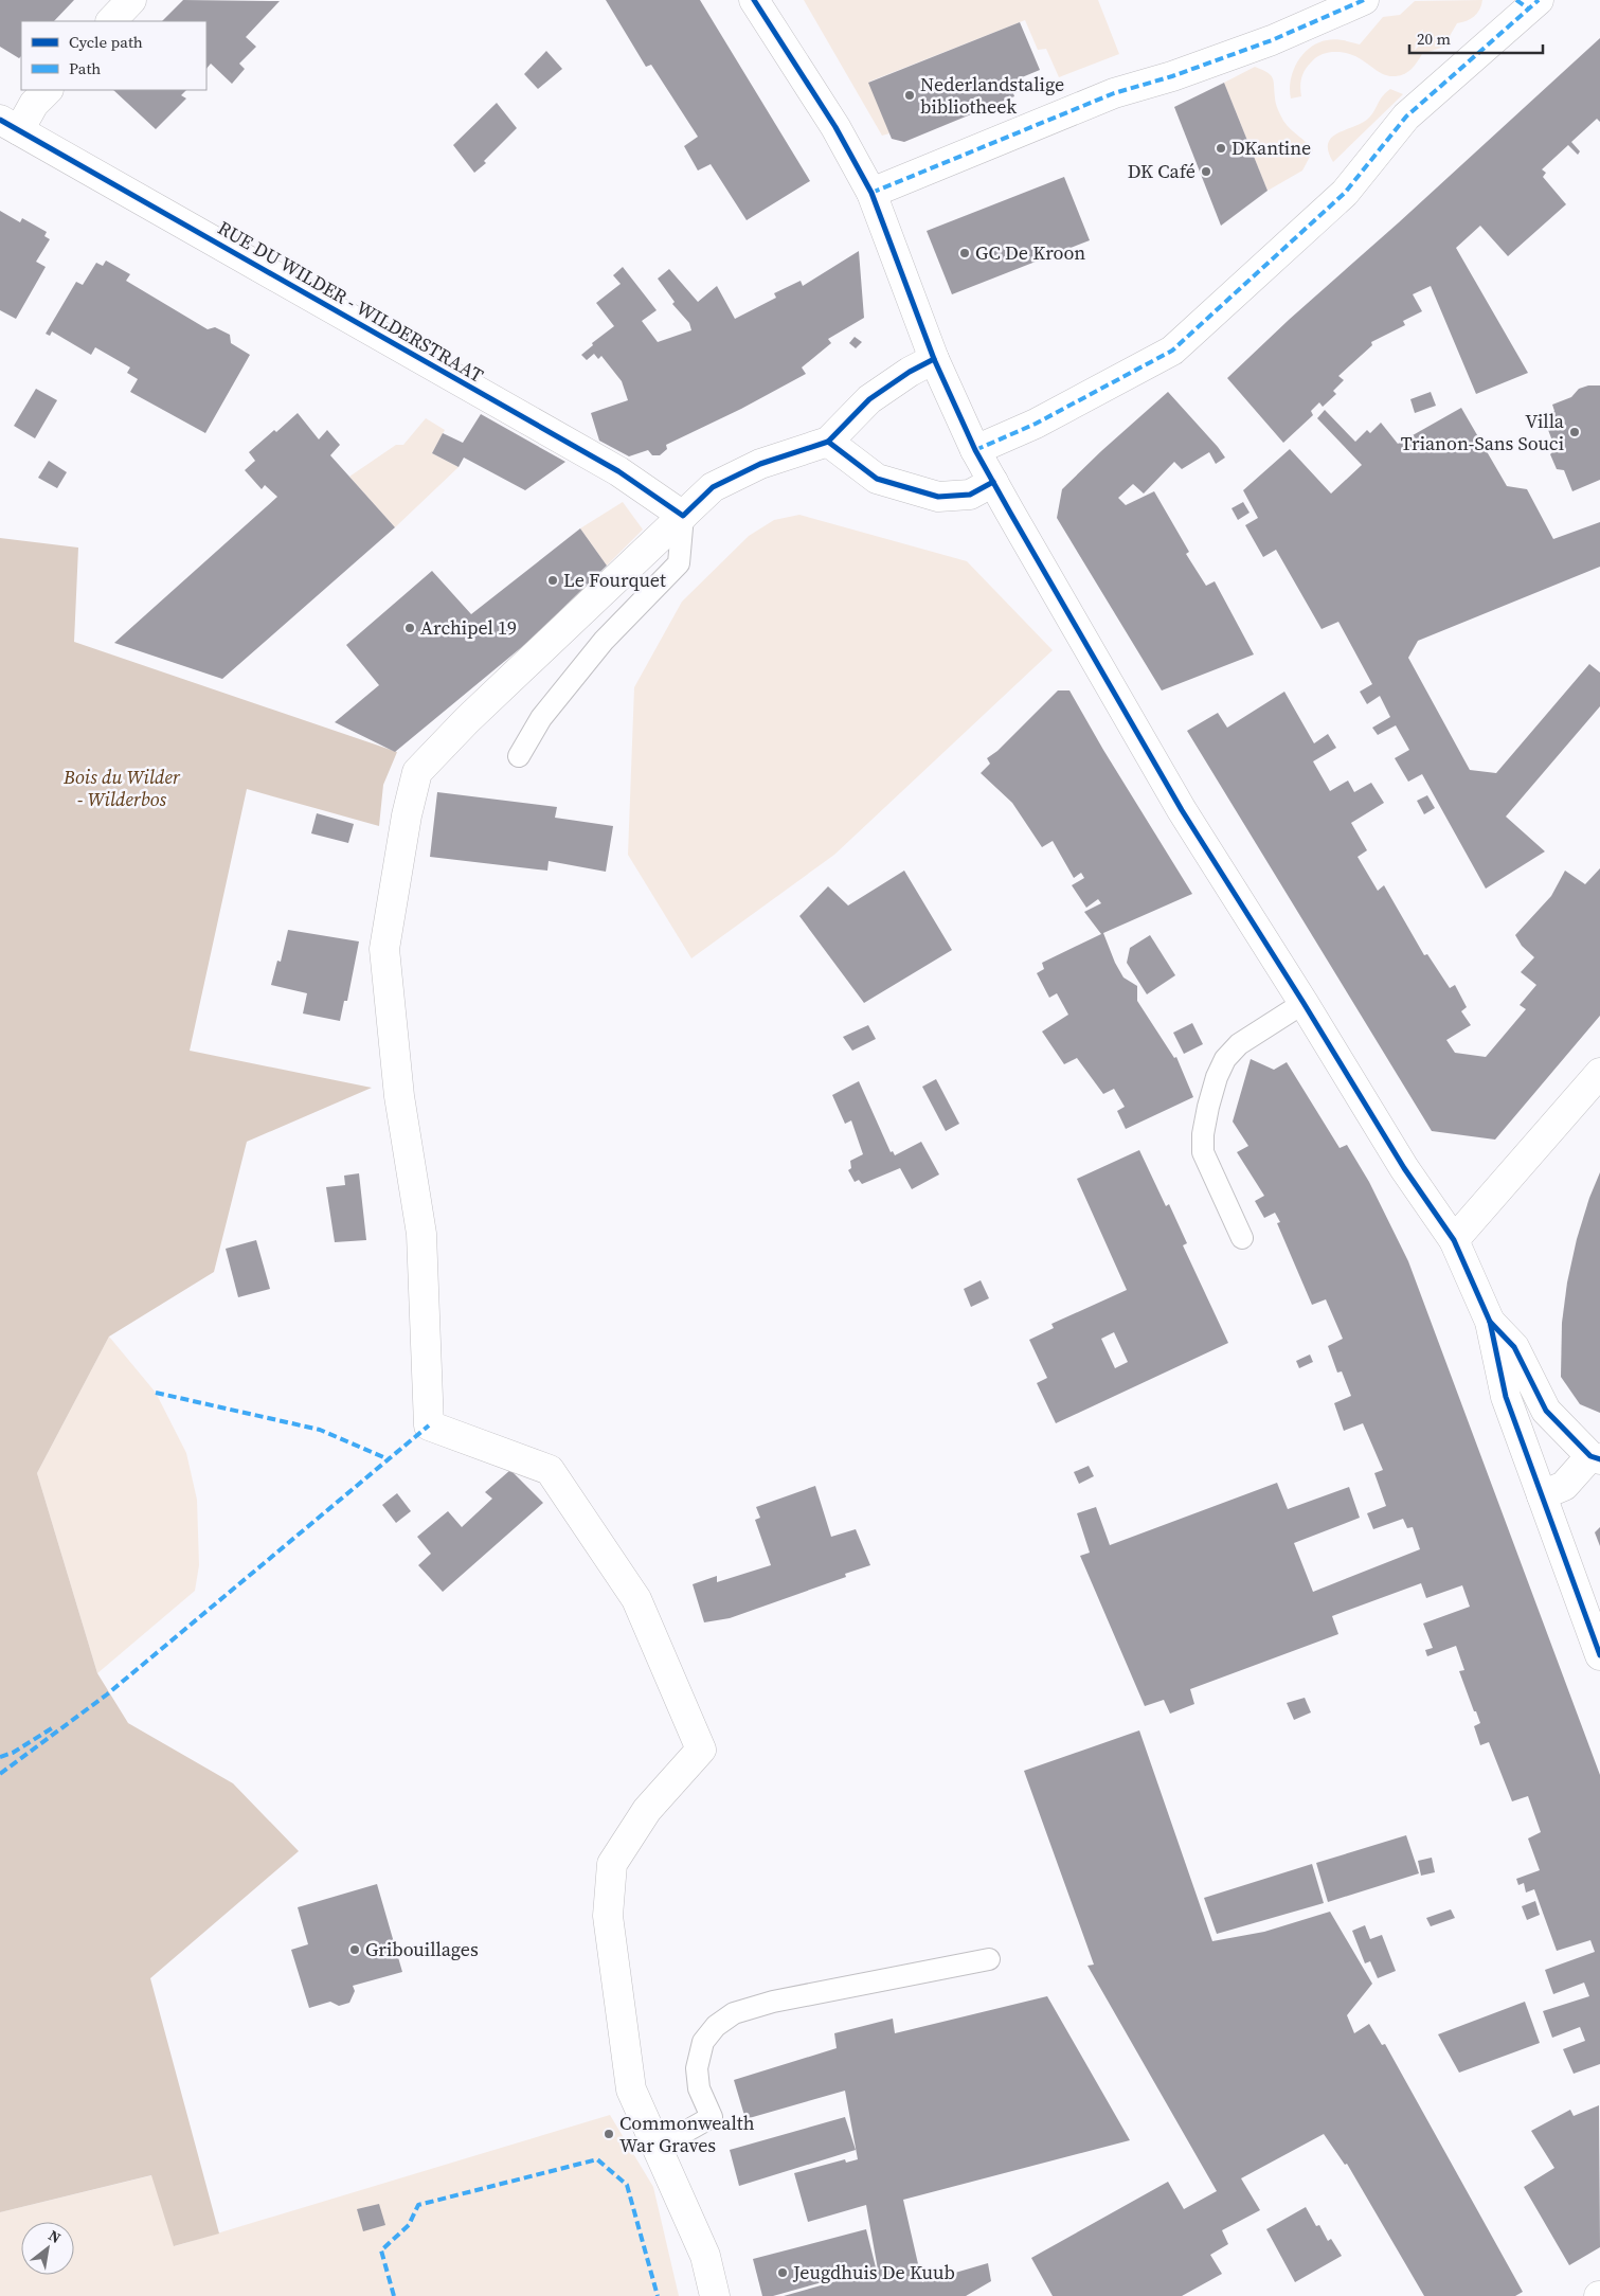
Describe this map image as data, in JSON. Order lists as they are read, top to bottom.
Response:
{
  "streets": {
    "street": ["RUE DU WILDER - WILDERSTRAAT"]
  },
  "parks": ["Bois du Wilder - Wilderbos"],
  "places": [
    "Nederlandstalige bibliotheek",
    "DKantine",
    "DK Café",
    "GC De Kroon",
    "Villa Trianon-Sans Souci",
    "Le Fourquet",
    "Archipel 19",
    "Gribouillages",
    "Commonwealth War Graves",
    "Jeugdhuis De Kuub"
  ],
  "legend": ["Cycle path", "Path"],
  "scale_bar": "20 m",
  "north": "top right"
}
